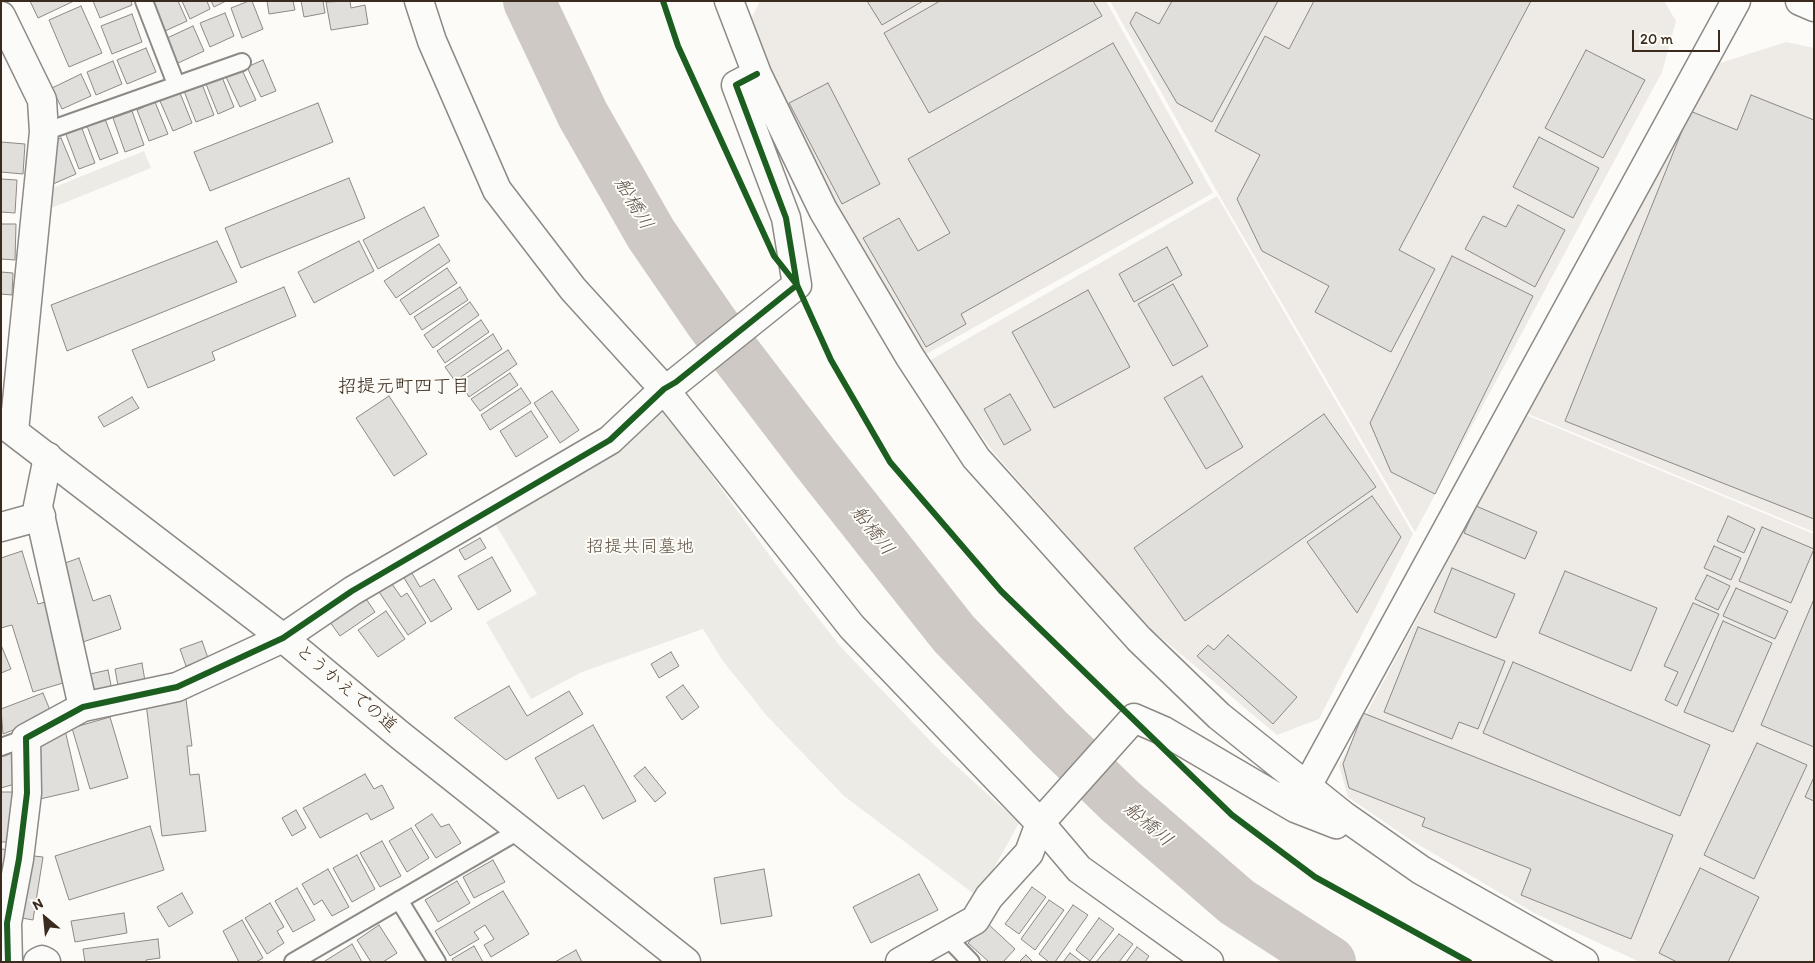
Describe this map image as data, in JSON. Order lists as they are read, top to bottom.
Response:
{
  "streets": {
    "street": ["とうかえでの道"]
  },
  "districts": ["招提元町四丁目"],
  "water": ["船橋川"],
  "parks": ["招提共同墓地"],
  "scale_bar": "20 m",
  "north": "top left"
}
